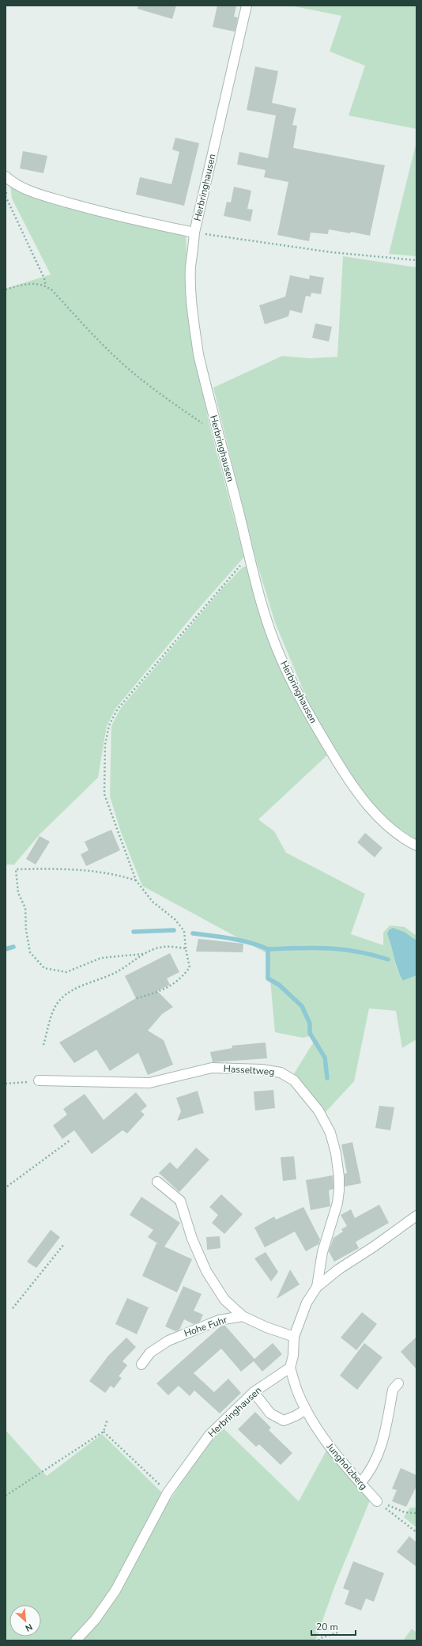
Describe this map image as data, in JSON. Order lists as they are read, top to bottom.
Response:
{
  "streets": {
    "street": [
      "Herbringhausen",
      "Hasseltweg",
      "Hohe Fuhr",
      "Jungholzberg"
    ]
  },
  "crossings": [
    ["Herbringhausen", "Jungholzberg"]
  ],
  "scale_bar": "20 m",
  "north": "bottom right"
}
